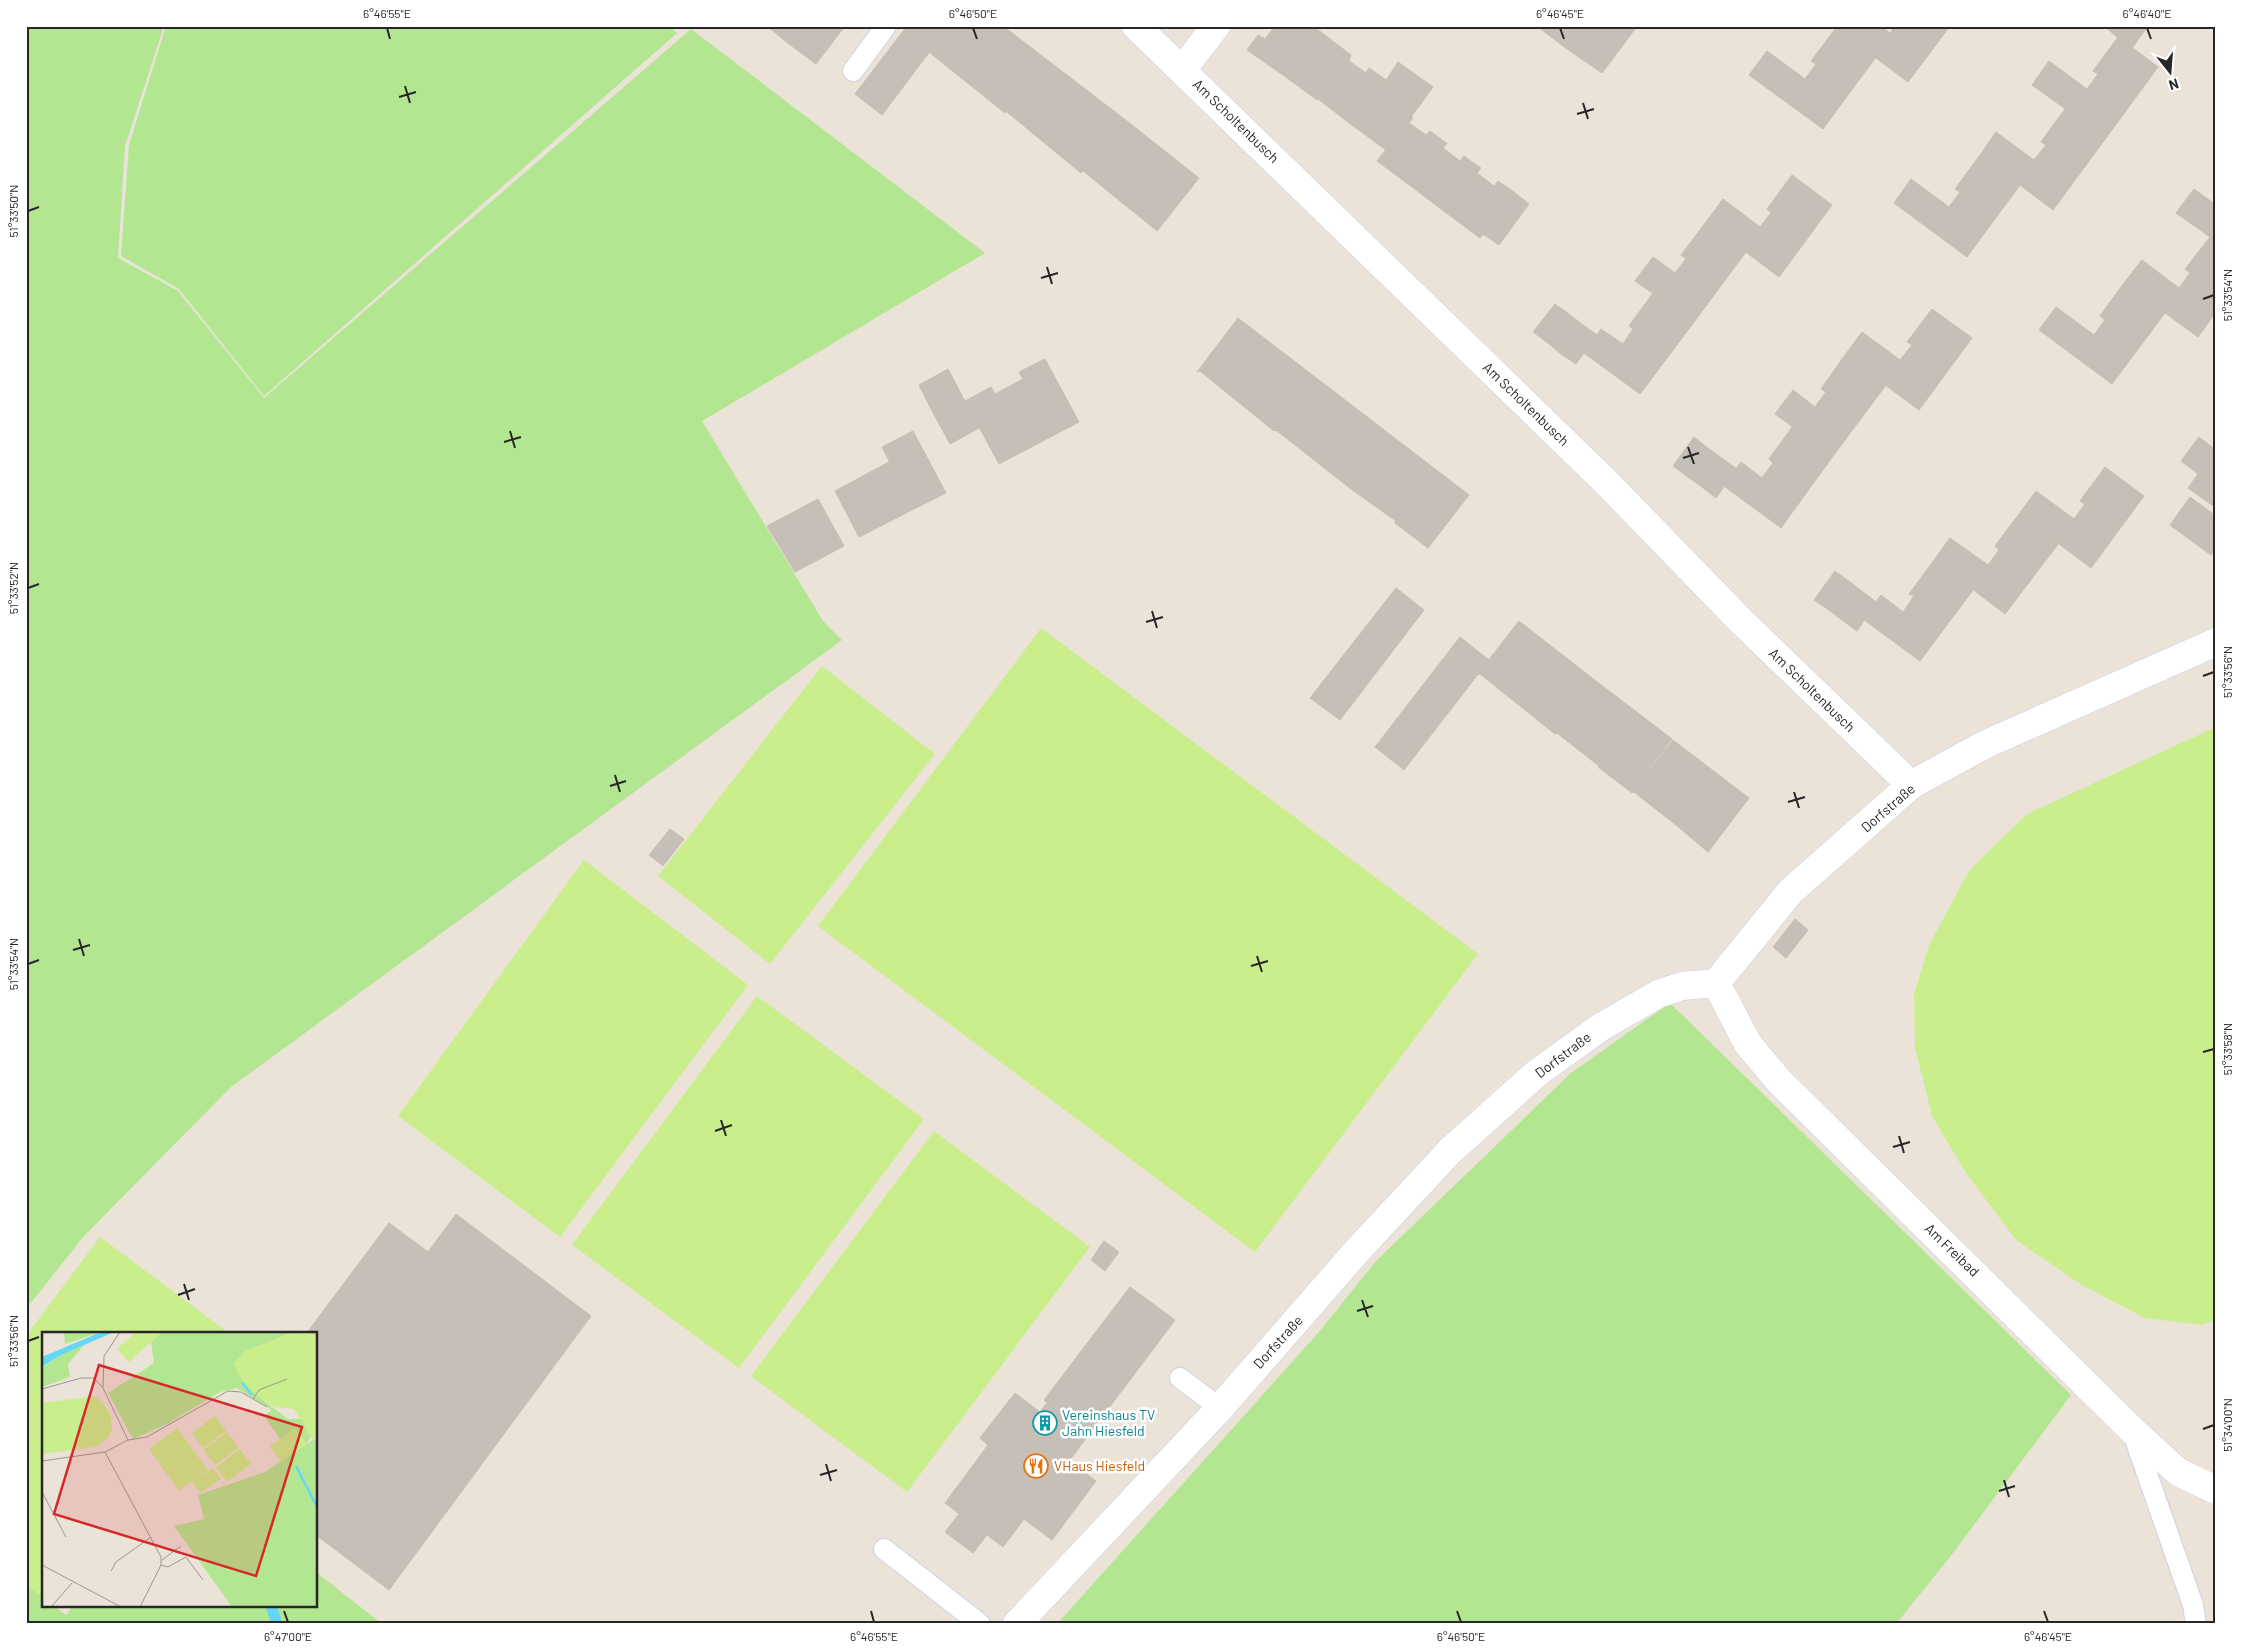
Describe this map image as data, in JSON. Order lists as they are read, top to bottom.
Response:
{
  "streets": {
    "street": ["Am Scholtenbusch", "Dorfstraße", "Am Freibad"]
  },
  "crossings": [
    ["Am Scholtenbusch", "Dorfstraße"],
    ["Dorfstraße", "Am Freibad"]
  ],
  "places": {
    "building": ["Vereinshaus TV Jahn Hiesfeld"],
    "restaurant": ["VHaus Hiesfeld"]
  },
  "north": "bottom",
  "coordinates": [
    "6°46'55\"E",
    "6°46'50\"E",
    "6°46'45\"E",
    "6°46'40\"E",
    "51°33'50\"N",
    "51°33'54\"N",
    "51°33'52\"N",
    "51°33'56\"N",
    "51°33'58\"N",
    "51°34'00\"N",
    "6°47'00\"E"
  ]
}
